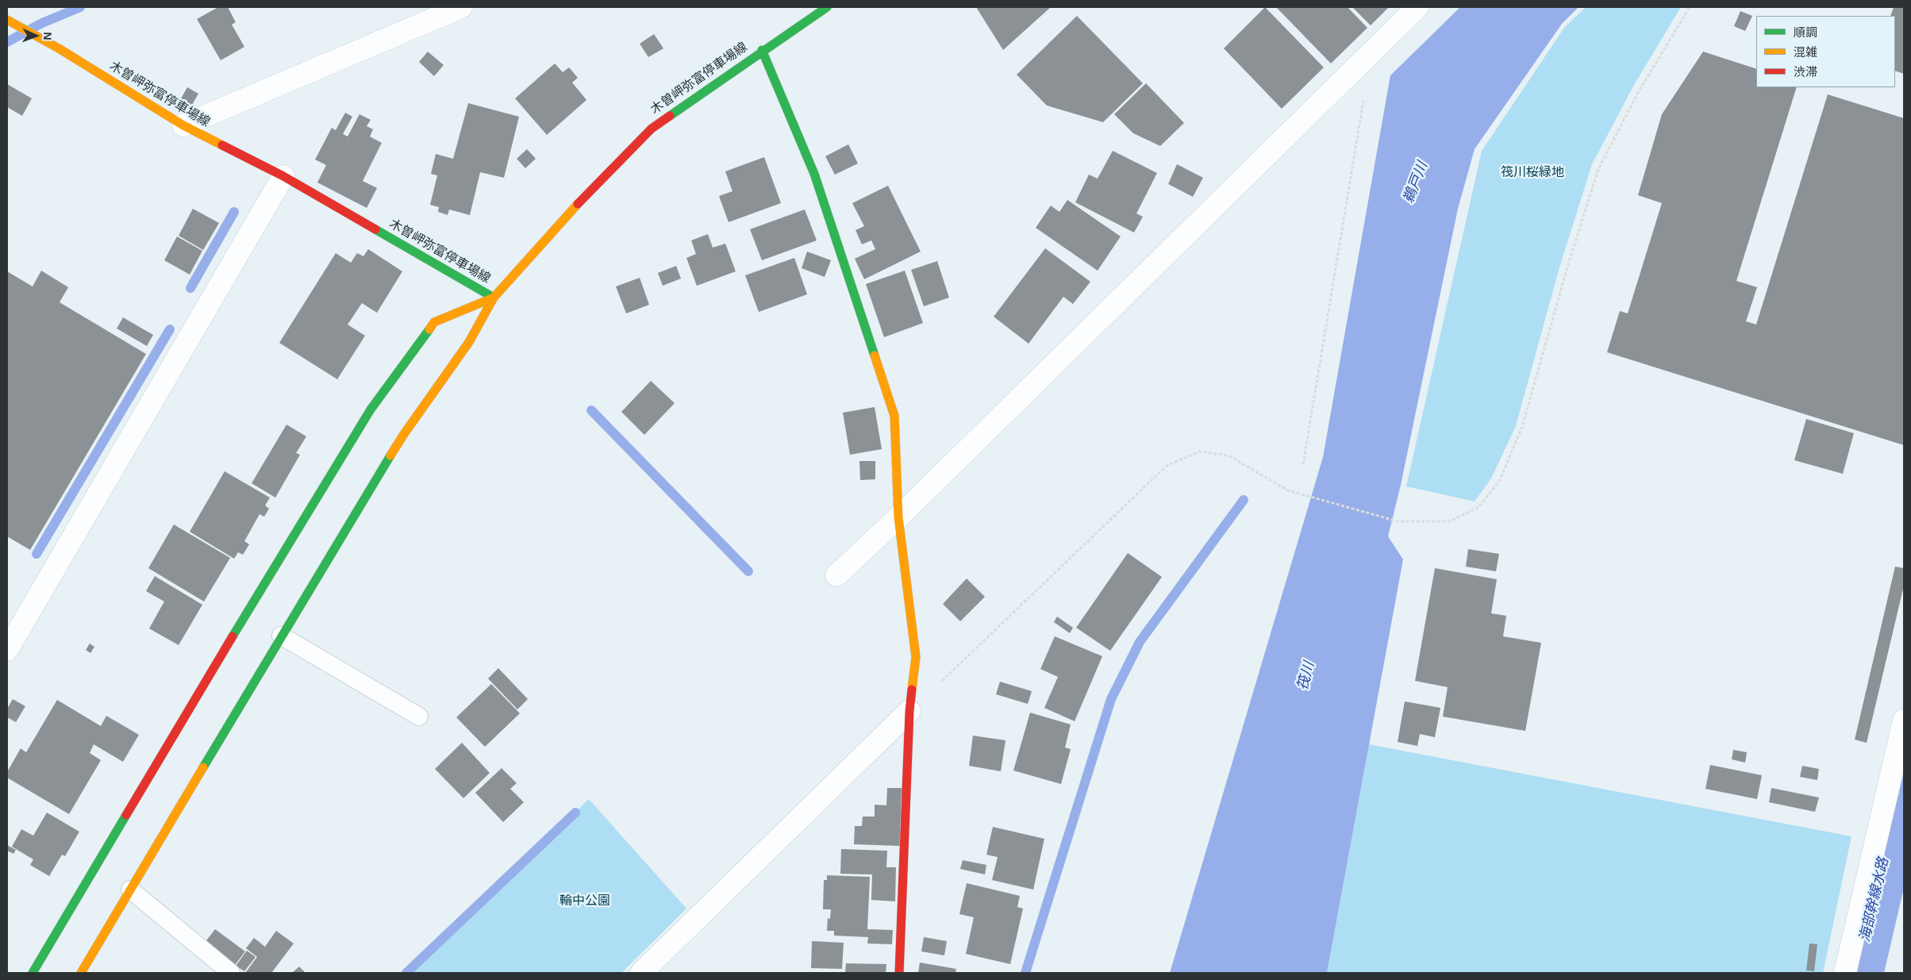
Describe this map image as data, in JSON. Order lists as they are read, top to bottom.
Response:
{
  "streets": {
    "street": ["木曽岬弥富停車場線"]
  },
  "water": ["鵜戸川", "筏川", "海部幹線水路"],
  "parks": ["筏川桜緑地", "輪中公園"],
  "legend": ["順調", "混雑", "渋滞"],
  "north": "right"
}
